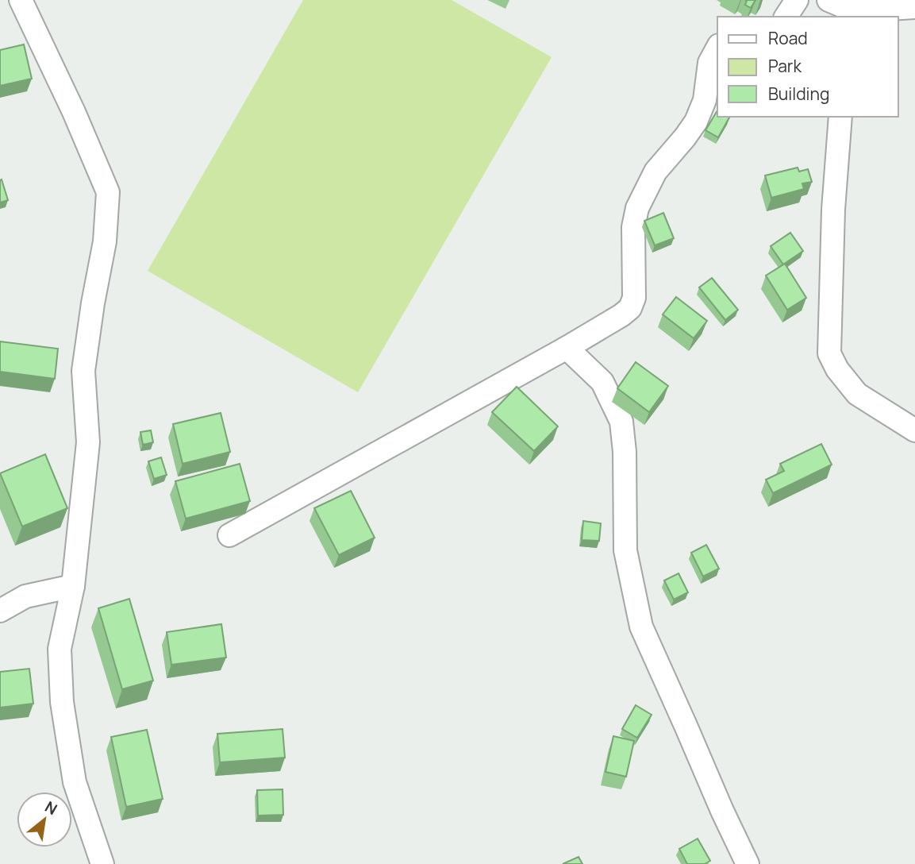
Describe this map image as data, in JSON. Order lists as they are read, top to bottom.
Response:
{
  "legend": ["Road", "Park", "Building"],
  "north": "top right"
}
